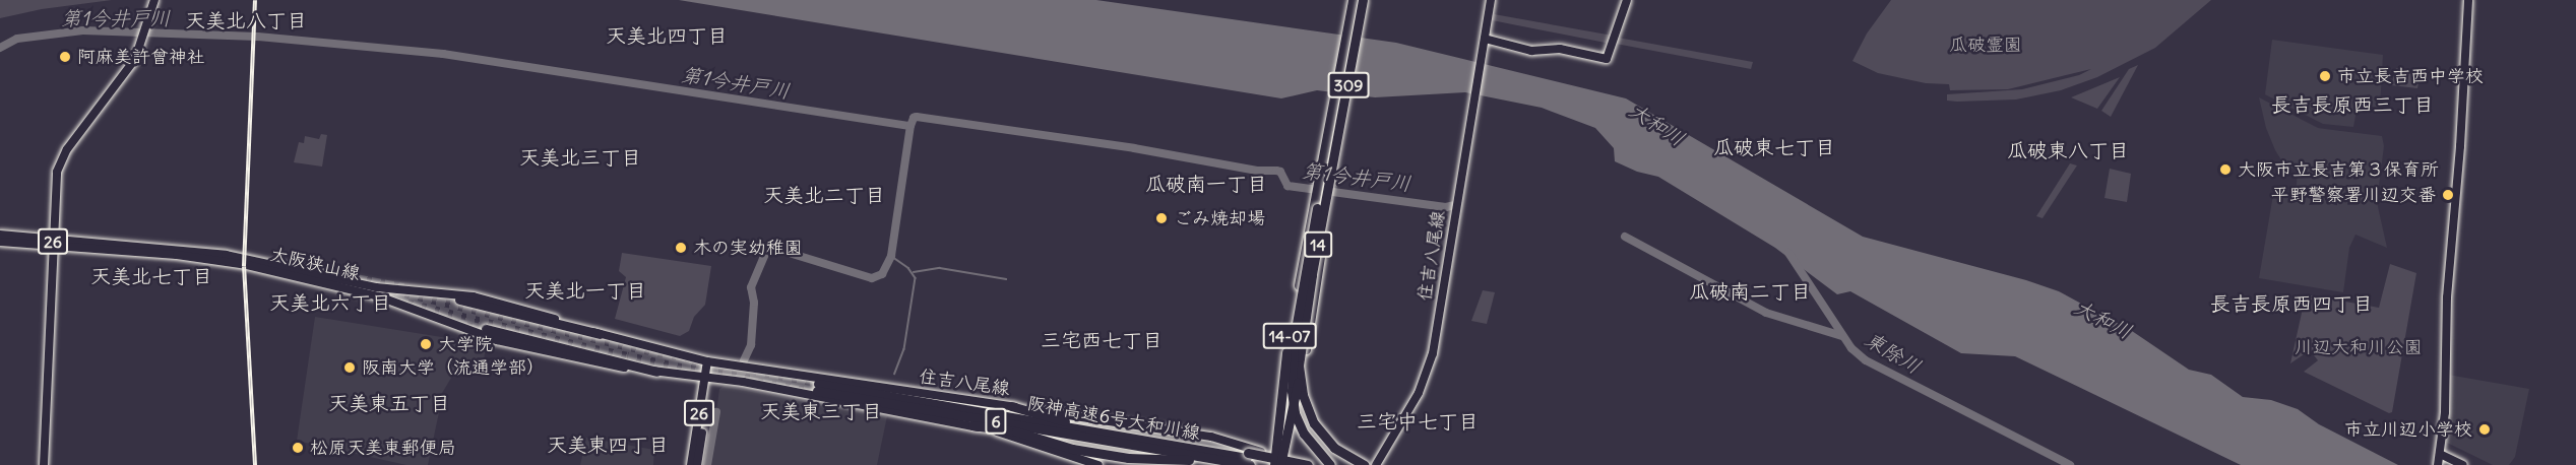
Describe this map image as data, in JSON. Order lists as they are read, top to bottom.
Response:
{
  "streets": {
    "highway": [
      "309",
      "14",
      "14-07",
      "阪神高速6号大和川線",
      "6"
    ],
    "main road": ["26", "住吉八尾線", "大阪狭山線"]
  },
  "crossings": [
    ["309", "14"],
    ["309", "住吉八尾線"],
    ["309", "14-07"],
    ["26", "住吉八尾線"],
    ["26", "大阪狭山線"],
    ["14", "14-07"],
    ["住吉八尾線", "大阪狭山線"],
    ["住吉八尾線", "14-07"]
  ],
  "districts": [
    "天美北八丁目",
    "天美北四丁目",
    "長吉長原西三丁目",
    "瓜破東七丁目",
    "瓜破東八丁目",
    "天美北三丁目",
    "瓜破南一丁目",
    "天美北二丁目",
    "天美北七丁目",
    "天美北一丁目",
    "瓜破南二丁目",
    "天美北六丁目",
    "長吉長原西四丁目",
    "三宅西七丁目",
    "天美東五丁目",
    "天美東三丁目",
    "三宅中七丁目",
    "天美東四丁目"
  ],
  "water": ["第1今井戸川", "大和川", "東除川"],
  "parks": ["瓜破霊園", "川辺大和川公園"],
  "places": [
    "阿麻美許曾神社",
    "市立長吉西中学校",
    "大阪市立長吉第３保育所",
    "平野警察署川辺交番",
    "ごみ焼却場",
    "木の実幼稚園",
    "大学院",
    "阪南大学（流通学部）",
    "市立川辺小学校",
    "松原天美東郵便局"
  ]
}
